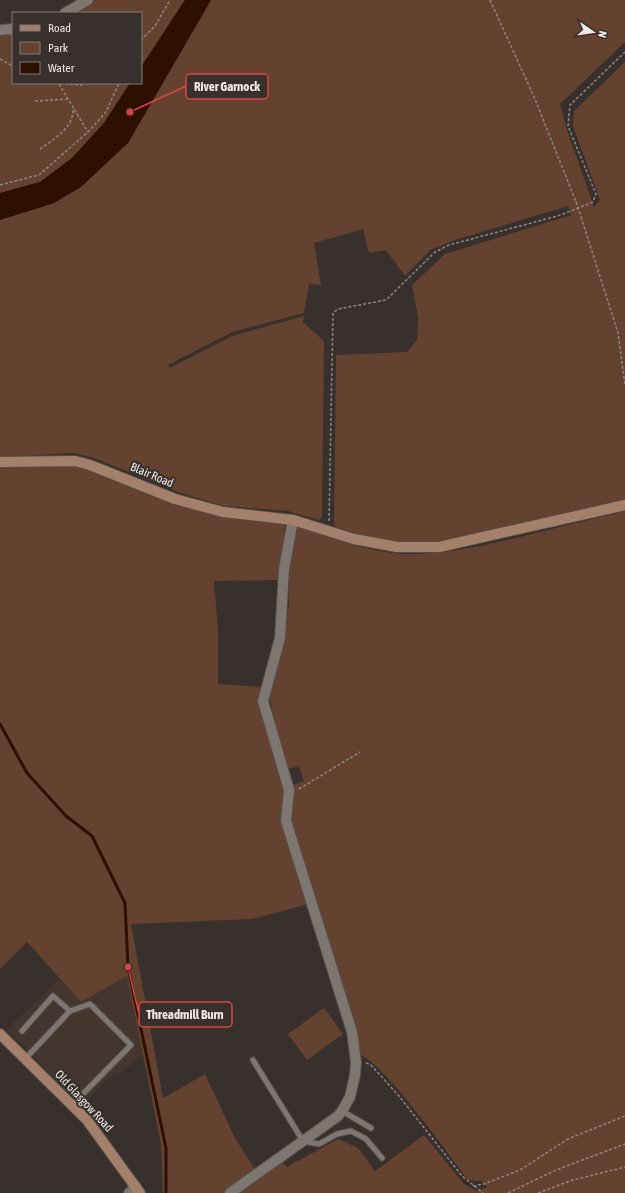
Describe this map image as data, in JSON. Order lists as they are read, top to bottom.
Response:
{
  "streets": {
    "street": ["Blair Road", "Old Glasgow Road"]
  },
  "places": ["River Garnock", "Threadmill Burn"],
  "legend": ["Road", "Park", "Water"],
  "north": "right"
}
